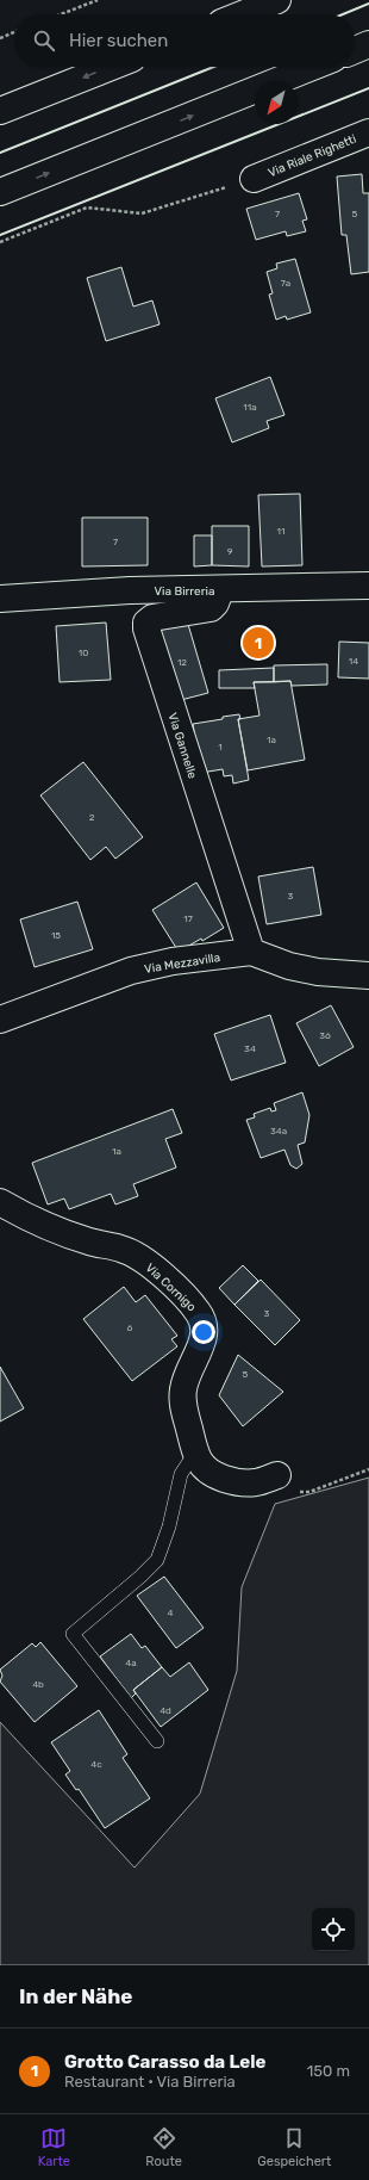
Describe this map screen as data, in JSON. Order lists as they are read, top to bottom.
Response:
{
  "streets": {
    "main road": [
      "Via Riale Righetti",
      "Via Birreria",
      "Via Gannelle",
      "Via Mezzavilla",
      "Via Cornigo"
    ]
  },
  "crossings": [
    ["Via Birreria", "Via Gannelle"],
    ["Via Gannelle", "Via Mezzavilla"]
  ],
  "house_numbers": [
    "7",
    "5",
    "7a",
    "11a",
    "11",
    "7",
    "9",
    "10",
    "14",
    "12",
    "1a",
    "1",
    "2",
    "3",
    "17",
    "15",
    "36",
    "34",
    "34a",
    "1a",
    "3",
    "6",
    "5",
    "4",
    "4a",
    "4b",
    "4d",
    "4c"
  ],
  "north": "bottom left",
  "page": {
    "search": "Hier suchen",
    "pins": "1",
    "heading": "In der Nähe",
    "list": [
      {
        "mark": "1",
        "name": "Grotto Carasso da Lele",
        "note": "Restaurant · Via Birreria",
        "value": "150 m"
      }
    ],
    "nav": ["Karte", "Route", "Gespeichert"]
  }
}
